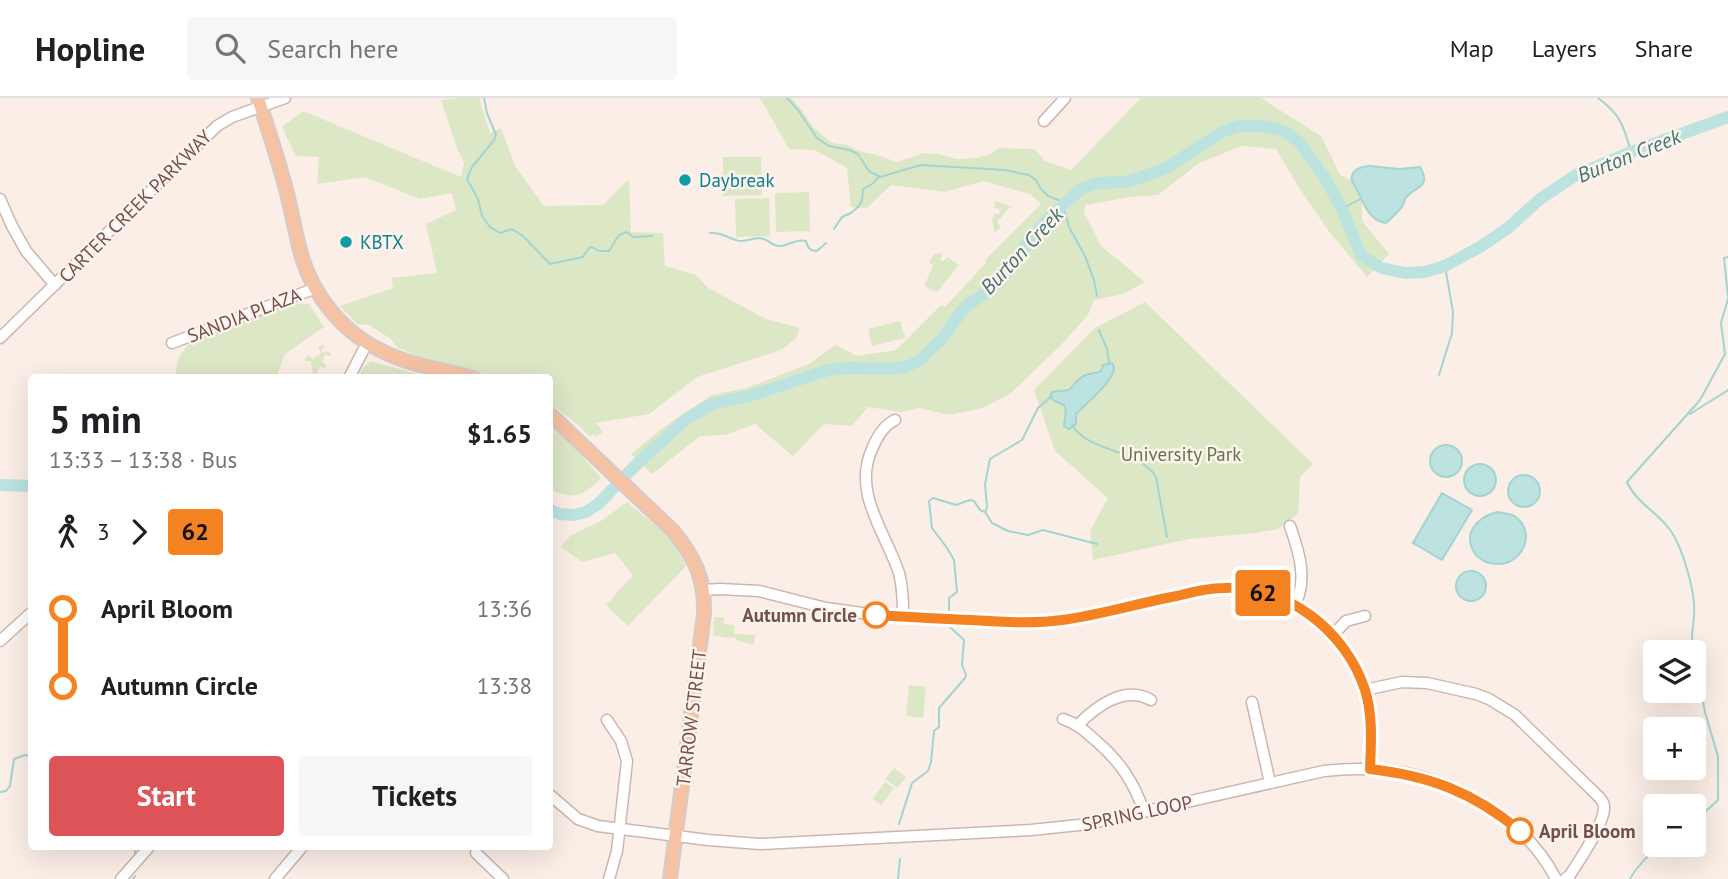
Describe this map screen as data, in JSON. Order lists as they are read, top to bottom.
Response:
{
  "streets": {
    "main road": ["TARROW STREET"],
    "street": ["CARTER CREEK PARKWAY", "SANDIA PLAZA", "SPRING LOOP"]
  },
  "crossings": [
    ["TARROW STREET", "SPRING LOOP"]
  ],
  "water": ["Burton Creek"],
  "parks": ["University Park"],
  "places": [
    "Daybreak",
    "KBTX",
    "Autumn Circle",
    "April Bloom"
  ],
  "lines": ["bus line 62"],
  "page": {
    "header": "Hopline",
    "search": "Search here",
    "nav": ["Map", "Layers", "Share"],
    "on_map": "62",
    "heading": ["5 min", "13:33 – 13:38 · Bus", "$1.65"],
    "legs": ["3", "62"],
    "list": [
      {
        "name": "April Bloom",
        "value": "13:36"
      },
      {
        "name": "Autumn Circle",
        "value": "13:38"
      }
    ],
    "map_buttons": ["+", "−"],
    "buttons": ["Start", "Tickets"]
  }
}
